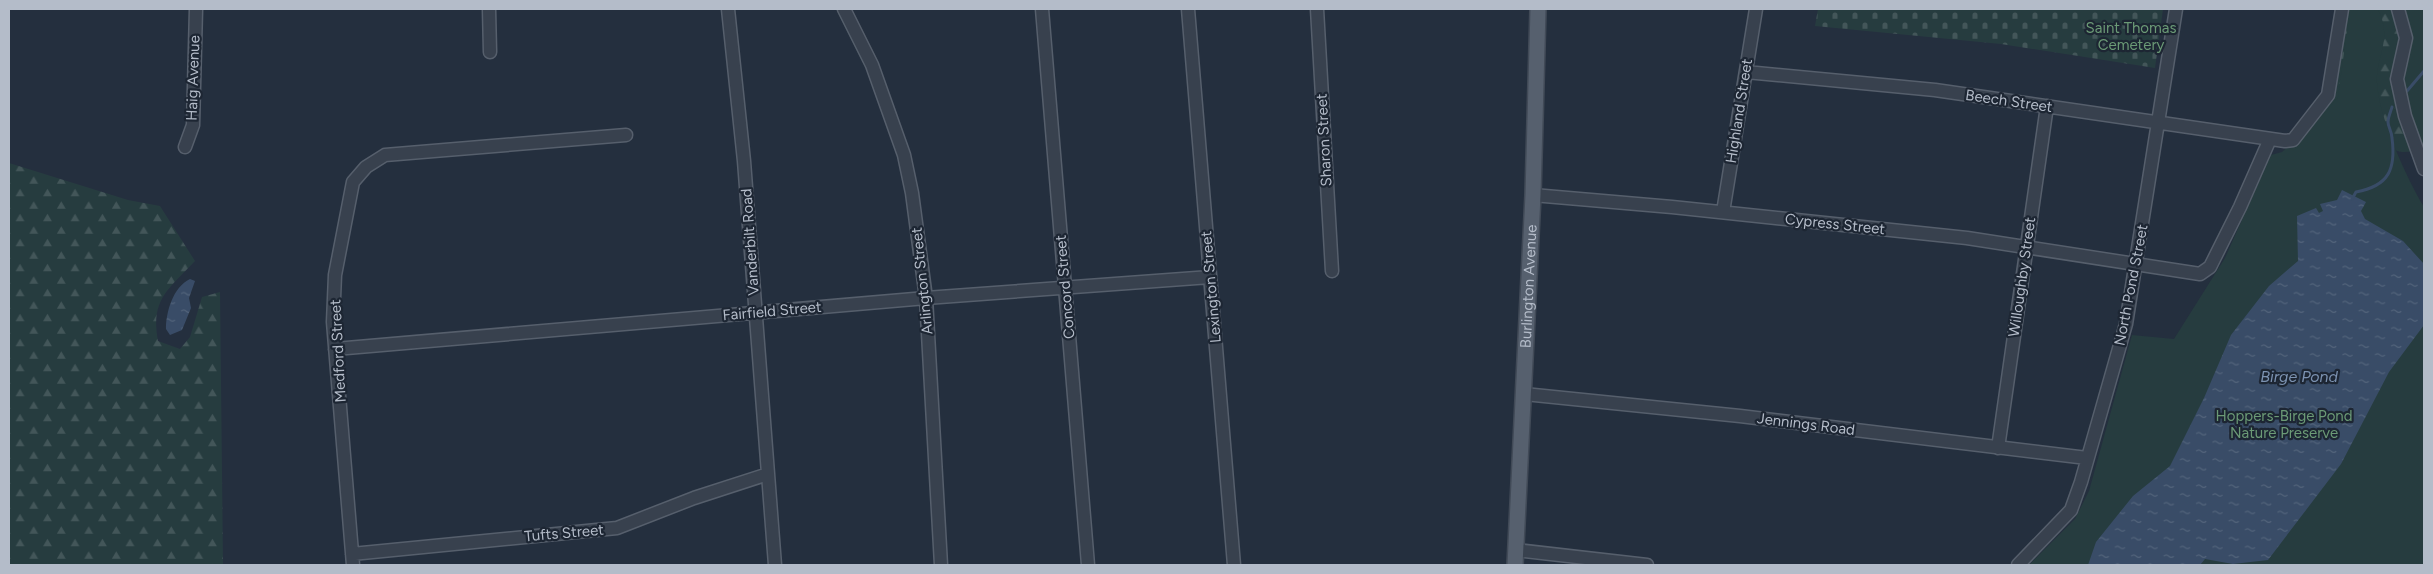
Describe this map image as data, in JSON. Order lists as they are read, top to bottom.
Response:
{
  "streets": {
    "main road": ["Burlington Avenue"],
    "street": [
      "Haig Avenue",
      "Beech Street",
      "Highland Street",
      "Sharon Street",
      "Cypress Street",
      "Vanderbilt Road",
      "Willoughby Street",
      "Arlington Street",
      "North Pond Street",
      "Concord Street",
      "Lexington Street",
      "Fairfield Street",
      "Medford Street",
      "Jennings Road",
      "Tufts Street"
    ]
  },
  "crossings": [
    ["Beech Street", "Highland Street"],
    ["Beech Street", "Cypress Street"],
    ["Beech Street", "Willoughby Street"],
    ["Beech Street", "North Pond Street"],
    ["Highland Street", "Cypress Street"],
    ["Cypress Street", "Willoughby Street"],
    ["Cypress Street", "North Pond Street"],
    ["Cypress Street", "Burlington Avenue"],
    ["Vanderbilt Road", "Fairfield Street"],
    ["Vanderbilt Road", "Tufts Street"],
    ["Willoughby Street", "Jennings Road"],
    ["Arlington Street", "Fairfield Street"],
    ["North Pond Street", "Jennings Road"],
    ["Concord Street", "Fairfield Street"],
    ["Lexington Street", "Fairfield Street"],
    ["Burlington Avenue", "Jennings Road"],
    ["Fairfield Street", "Medford Street"],
    ["Medford Street", "Tufts Street"]
  ],
  "water": ["Birge Pond"],
  "parks": ["Saint Thomas Cemetery", "Hoppers-Birge Pond Nature Preserve"]
}
